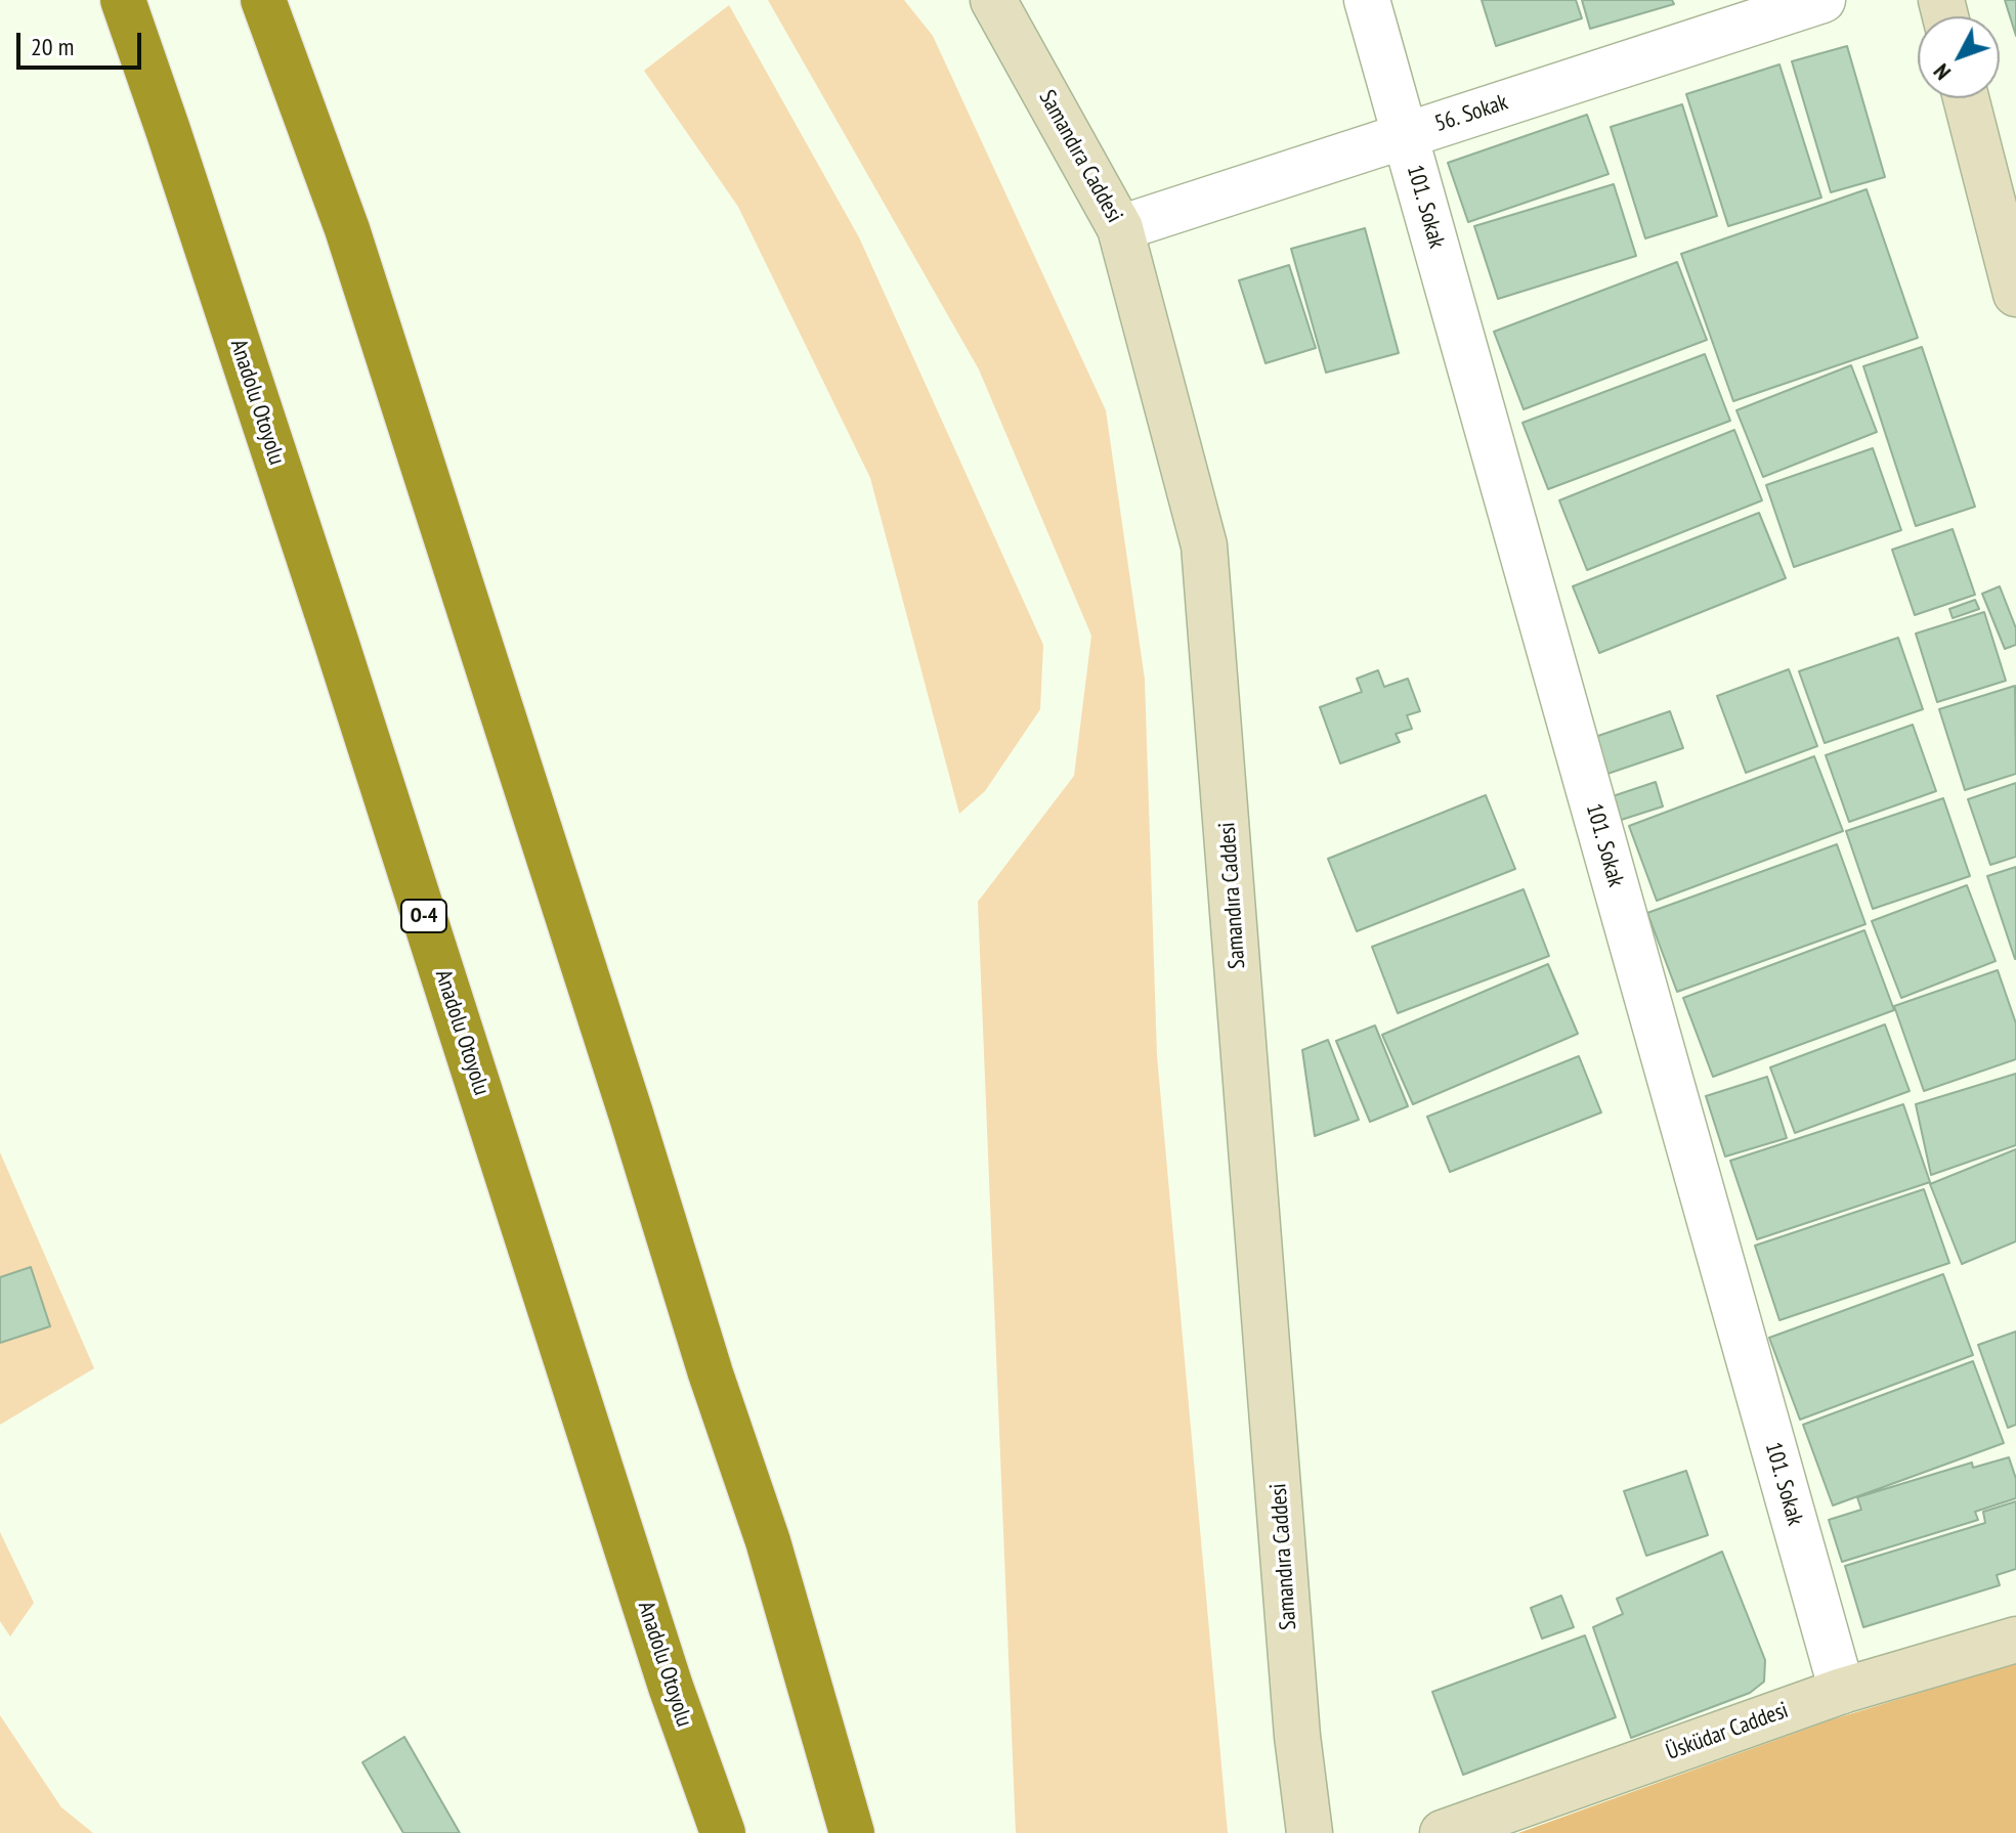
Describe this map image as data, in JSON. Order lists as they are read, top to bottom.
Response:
{
  "streets": {
    "highway": ["Anadolu Otoyolu", "O-4"],
    "main road": ["Samandıra Caddesi", "Üsküdar Caddesi"],
    "street": ["56. Sokak", "101. Sokak"]
  },
  "crossings": [
    ["56. Sokak", "Samandıra Caddesi"],
    ["56. Sokak", "101. Sokak"],
    ["101. Sokak", "Üsküdar Caddesi"]
  ],
  "scale_bar": "20 m",
  "north": "bottom left"
}
